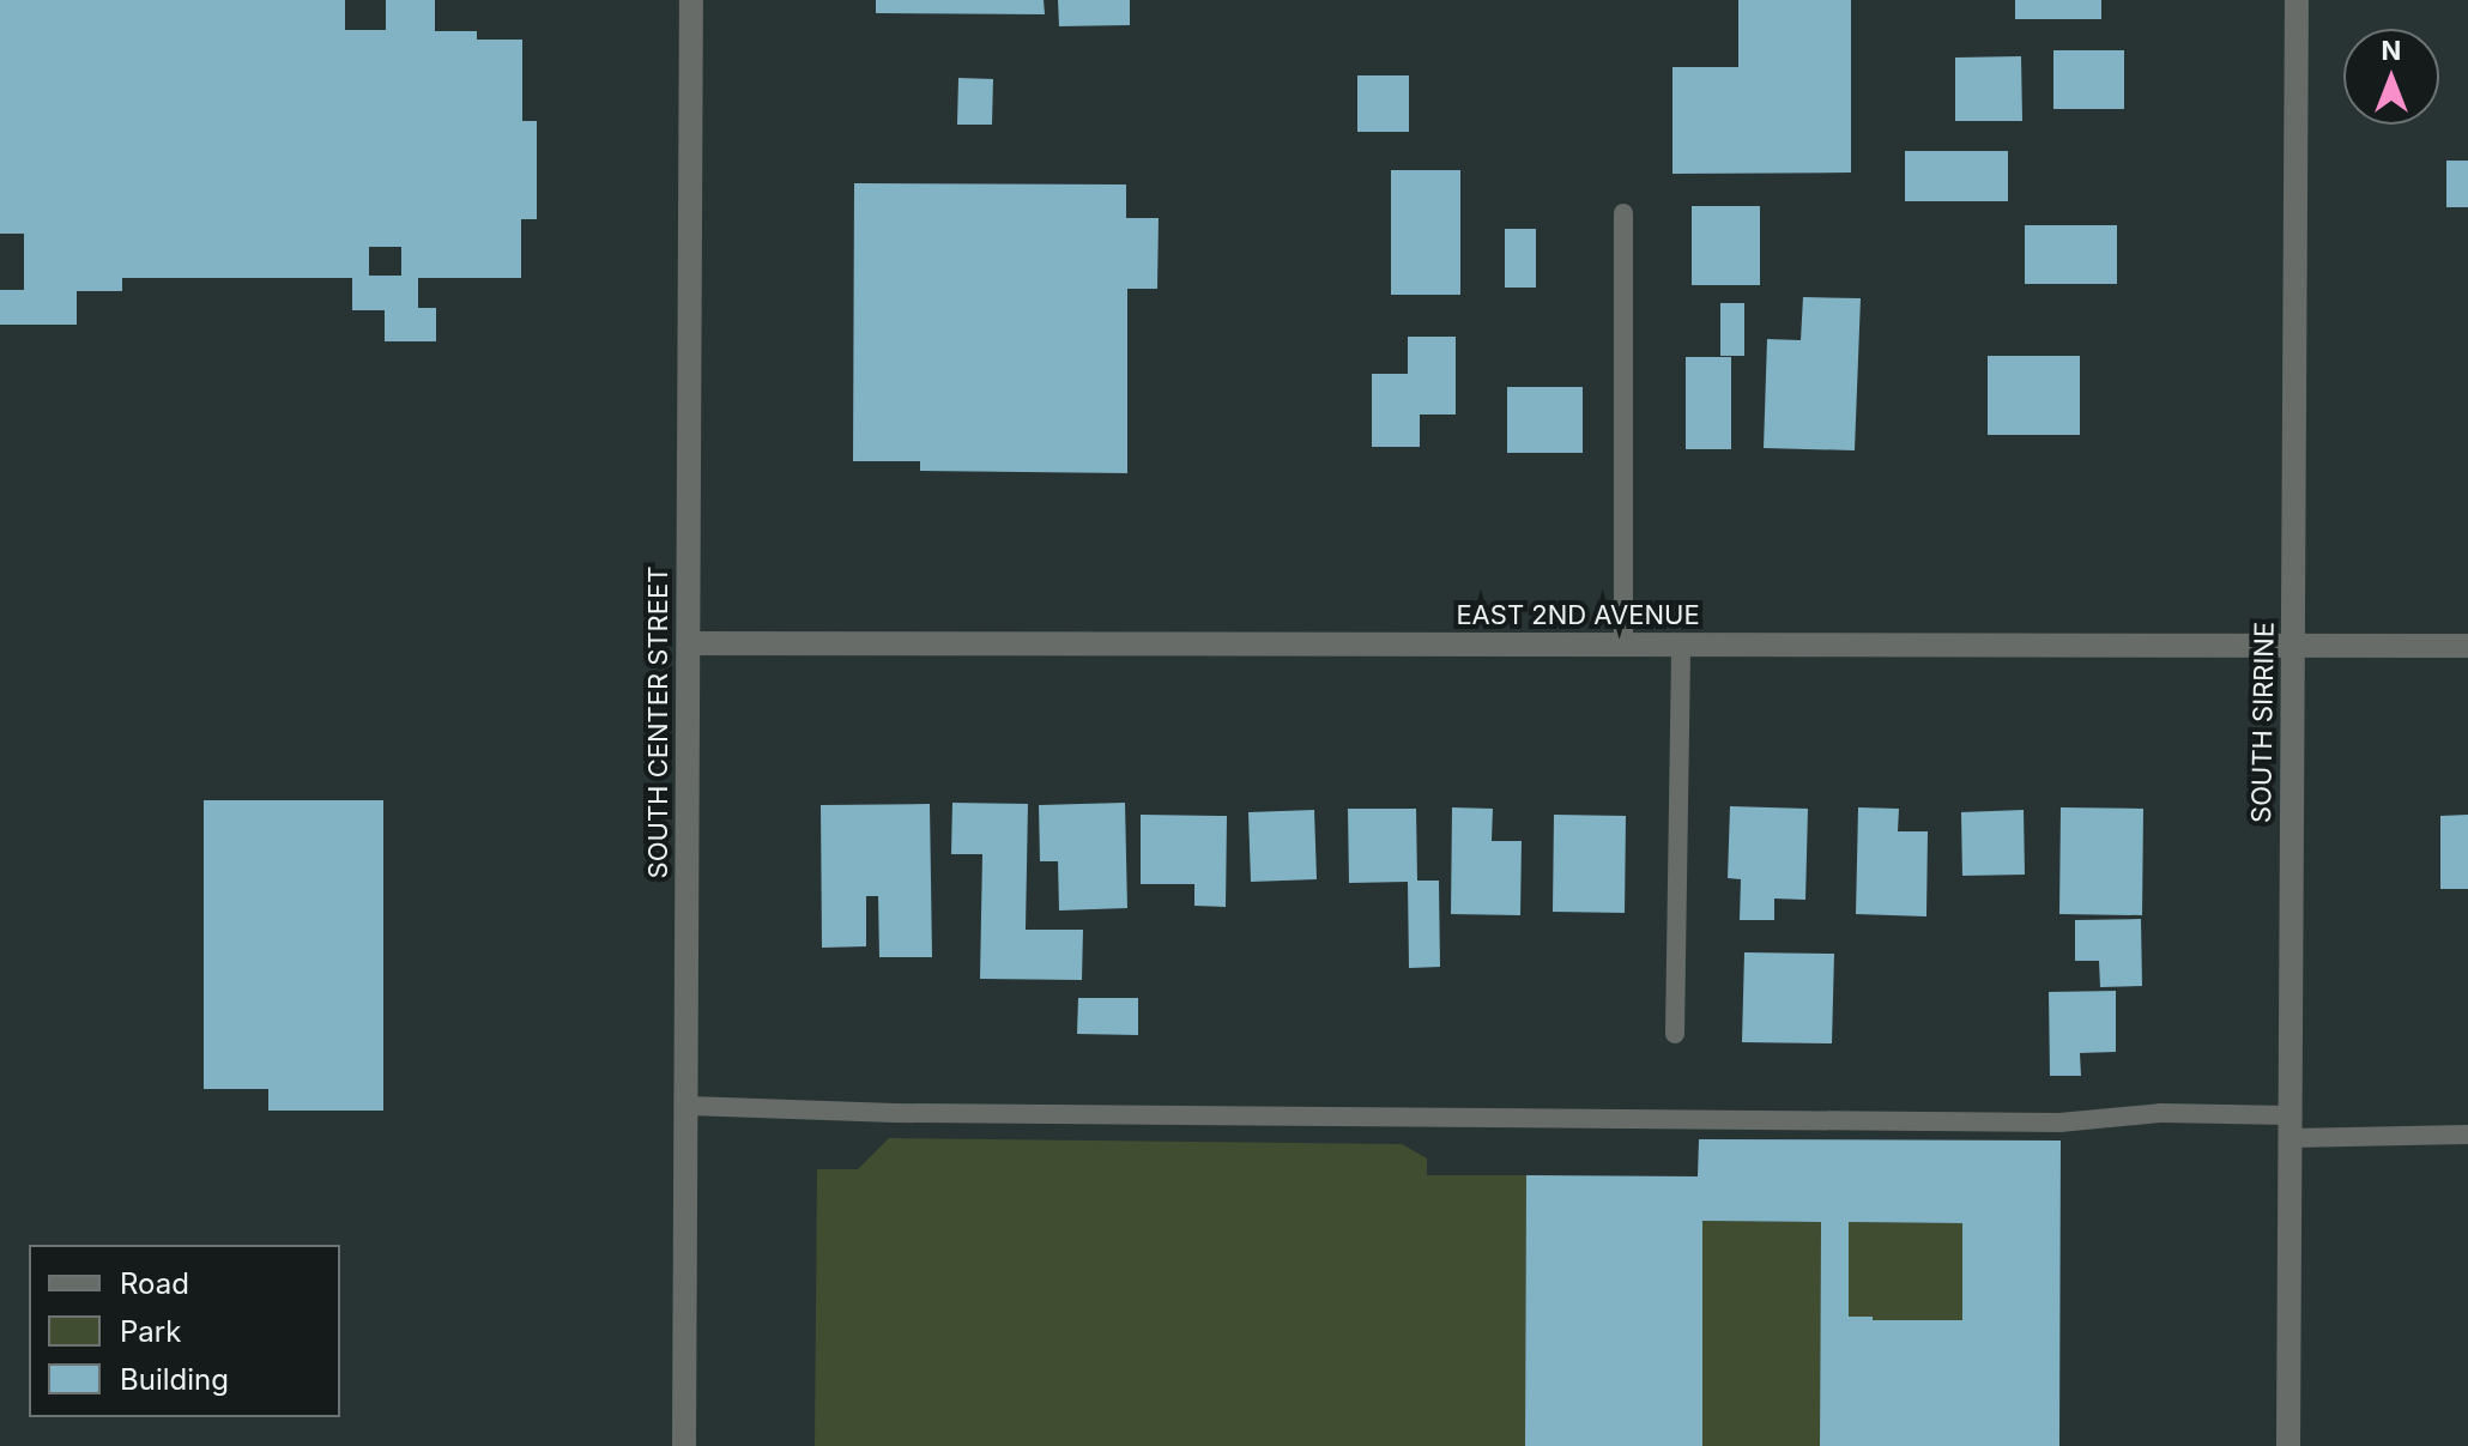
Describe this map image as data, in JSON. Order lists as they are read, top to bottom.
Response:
{
  "streets": {
    "street": ["EAST 2ND AVENUE", "SOUTH CENTER STREET", "SOUTH SIRRINE"]
  },
  "crossings": [
    ["EAST 2ND AVENUE", "SOUTH CENTER STREET"],
    ["EAST 2ND AVENUE", "SOUTH SIRRINE"]
  ],
  "legend": ["Road", "Park", "Building"],
  "north": "top"
}
